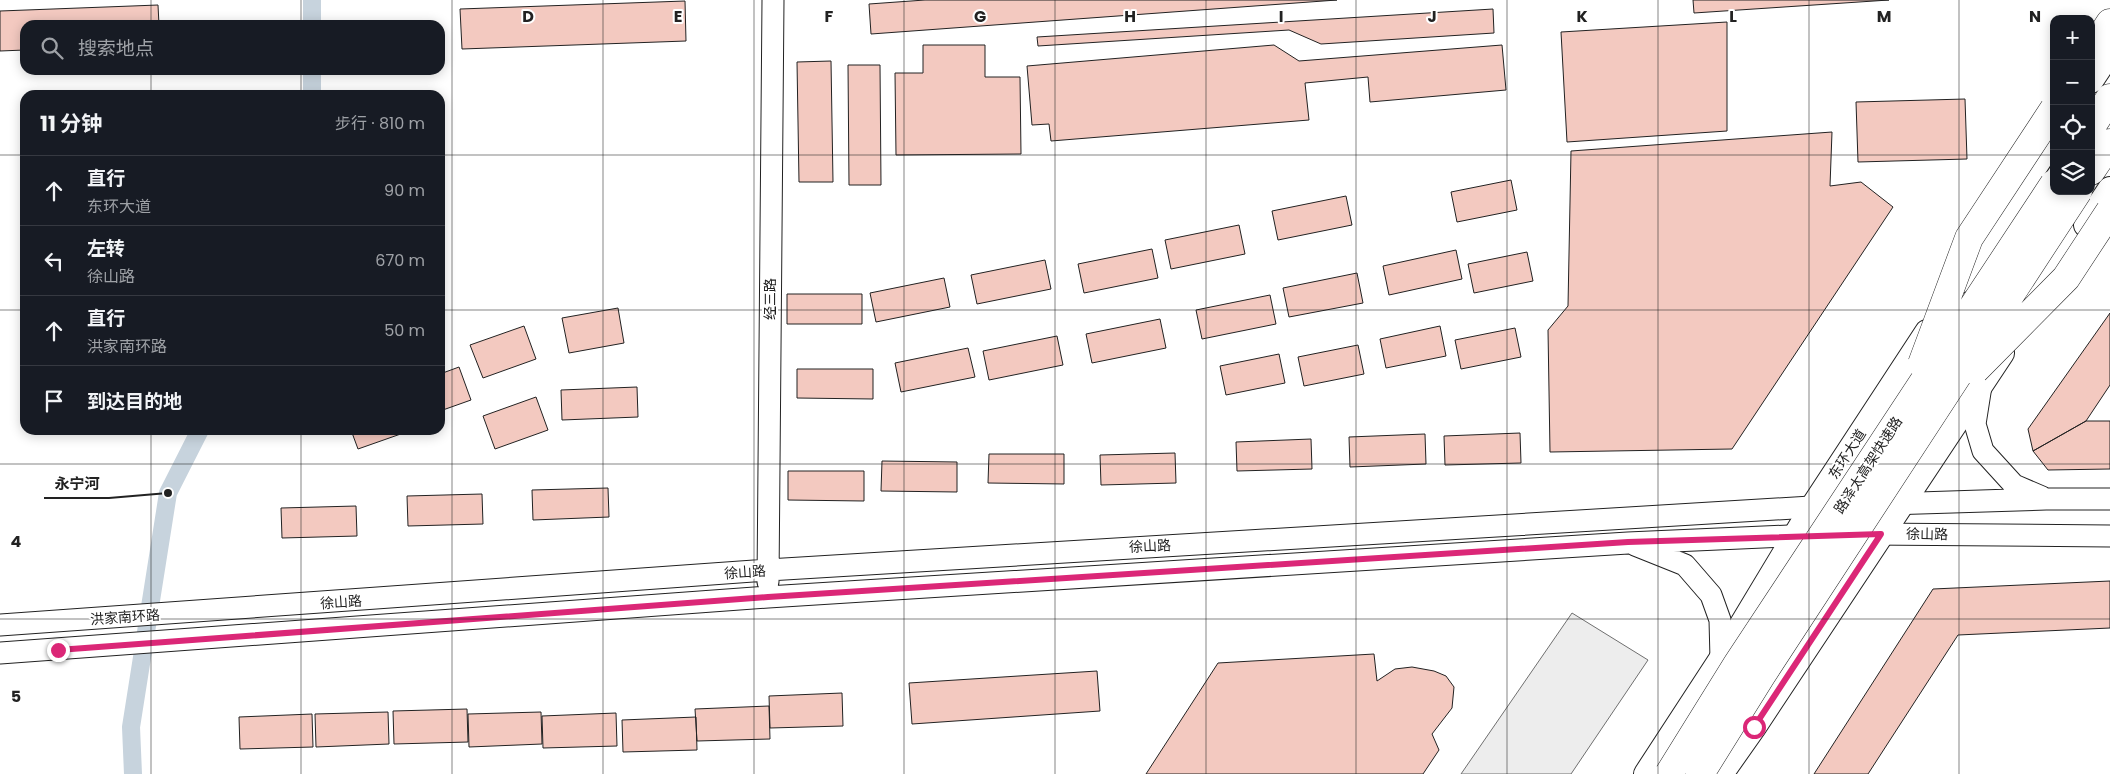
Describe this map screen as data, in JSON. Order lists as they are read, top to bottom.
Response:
{
  "streets": {
    "highway": ["路泽太高架快速路"],
    "main road": [
      "经三路",
      "东环大道",
      "徐山路",
      "洪家南环路"
    ]
  },
  "crossings": [
    ["经三路", "徐山路"],
    ["东环大道", "徐山路"],
    ["徐山路", "洪家南环路"]
  ],
  "places": ["永宁河"],
  "page": {
    "map_buttons": ["+", "−"],
    "search": "搜索地点",
    "heading": ["11 分钟", "步行 · 810 m"],
    "list": [
      ["直行", "东环大道", "90 m"],
      ["左转", "徐山路", "670 m"],
      ["直行", "洪家南环路", "50 m"],
      "到达目的地"
    ]
  },
  "grid": {
    "columns": [
      "D",
      "E",
      "F",
      "G",
      "H",
      "I",
      "J",
      "K",
      "L",
      "M",
      "N"
    ],
    "rows": ["4", "5"]
  }
}
